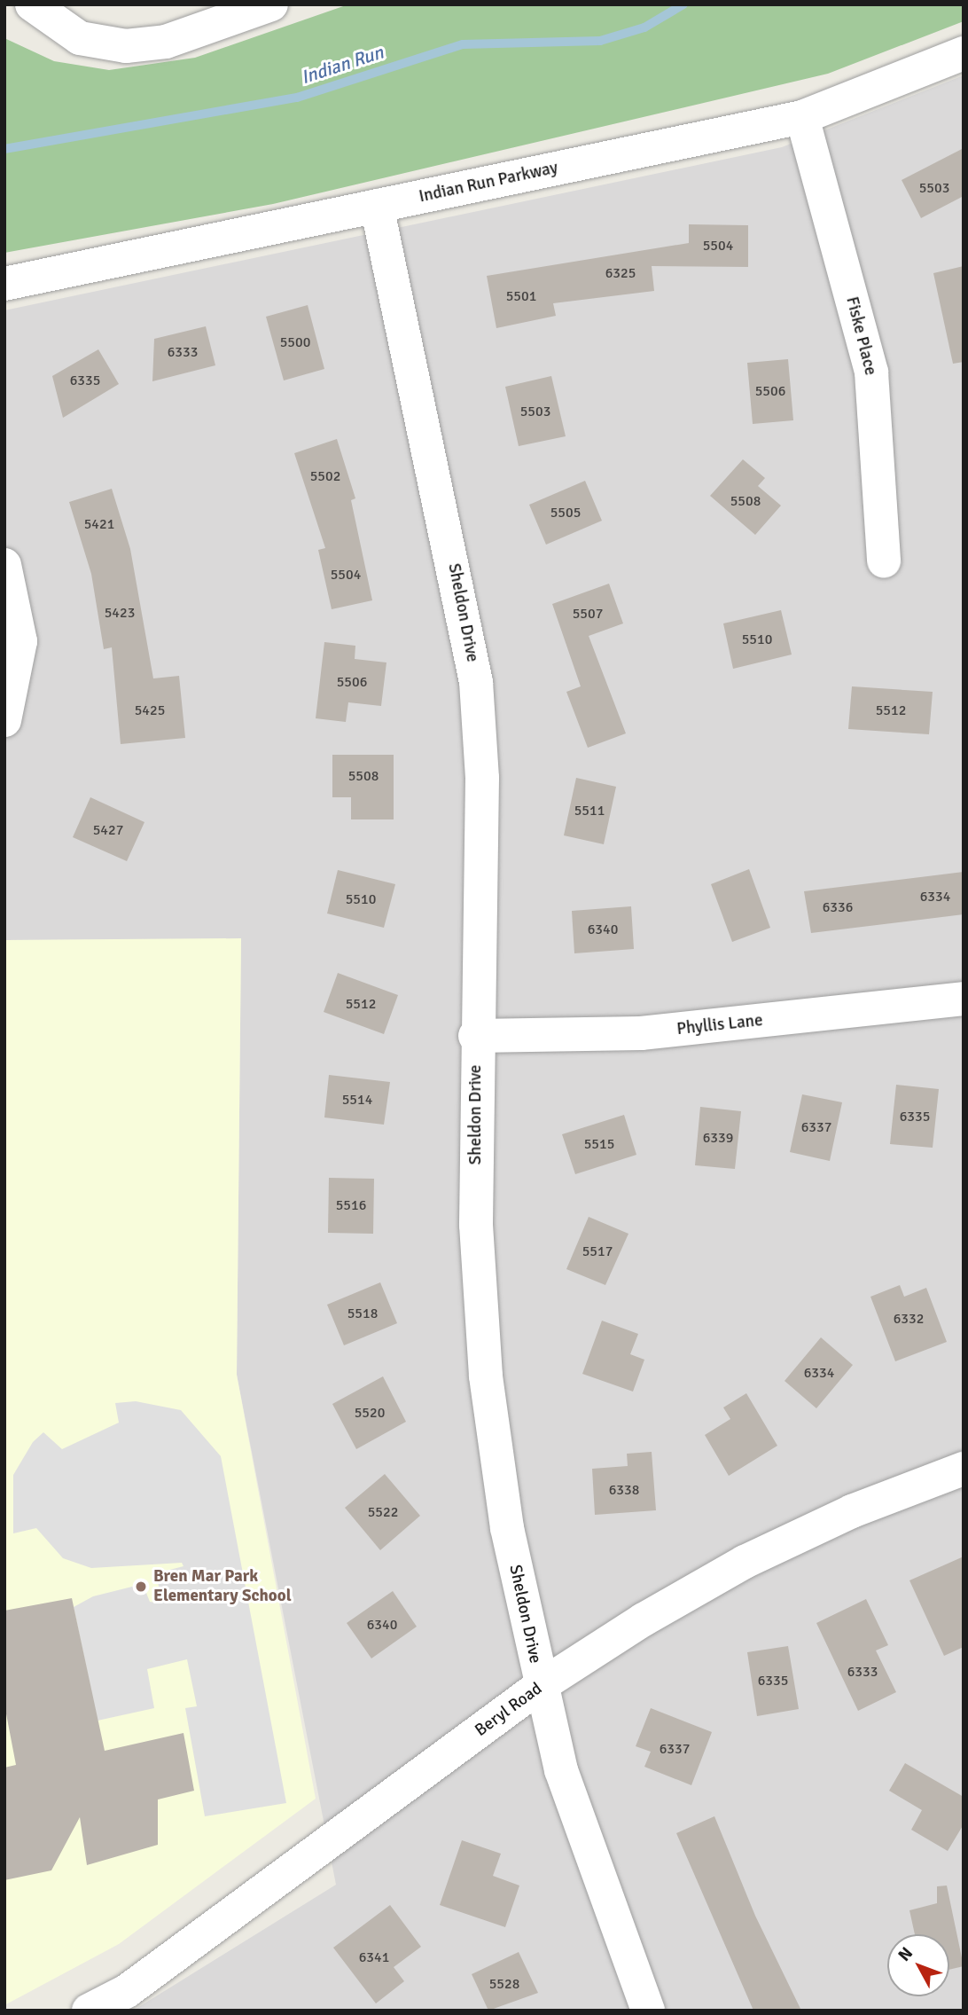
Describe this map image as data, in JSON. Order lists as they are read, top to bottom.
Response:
{
  "streets": {
    "street": [
      "Indian Run Parkway",
      "Fiske Place",
      "Sheldon Drive",
      "Phyllis Lane",
      "Beryl Road"
    ]
  },
  "crossings": [
    ["Indian Run Parkway", "Fiske Place"],
    ["Indian Run Parkway", "Sheldon Drive"],
    ["Sheldon Drive", "Phyllis Lane"],
    ["Sheldon Drive", "Beryl Road"]
  ],
  "water": ["Indian Run"],
  "places": ["Bren Mar Park Elementary School"],
  "house_numbers": [
    "5503",
    "5504",
    "6325",
    "5501",
    "5500",
    "6333",
    "6335",
    "5506",
    "5503",
    "5502",
    "5508",
    "5505",
    "5421",
    "5504",
    "5423",
    "5507",
    "5510",
    "5506",
    "5425",
    "5512",
    "5508",
    "5511",
    "5427",
    "6334",
    "5510",
    "6336",
    "6340",
    "5512",
    "5514",
    "6335",
    "6337",
    "6339",
    "5515",
    "5516",
    "5517",
    "5518",
    "6332",
    "6334",
    "5520",
    "6338",
    "5522",
    "6340",
    "6333",
    "6335",
    "6337",
    "6341",
    "5528"
  ],
  "north": "top left"
}
